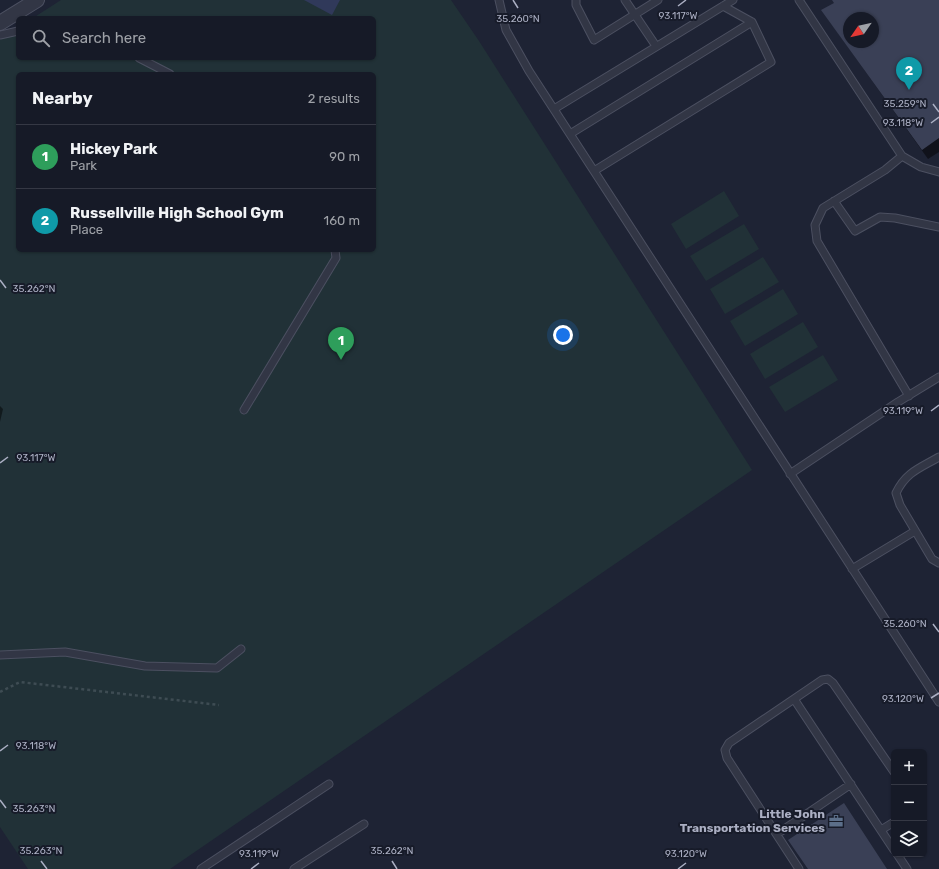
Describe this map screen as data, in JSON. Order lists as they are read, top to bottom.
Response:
{
  "places": {
    "office": ["Little John Transportation Services"]
  },
  "north": "bottom left",
  "page": {
    "search": "Search here",
    "pins": ["2", "1"],
    "heading": ["Nearby", "2 results"],
    "list": [
      {
        "mark": "1",
        "name": "Hickey Park",
        "note": "Park",
        "value": "90 m"
      },
      {
        "mark": "2",
        "name": "Russellville High School Gym",
        "note": "Place",
        "value": "160 m"
      }
    ],
    "map_buttons": ["+", "−"]
  },
  "coordinates": [
    "93.117°W",
    "35.260°N",
    "35.259°N",
    "93.118°W",
    "35.262°N",
    "93.119°W",
    "93.120°W",
    "35.263°N"
  ]
}
